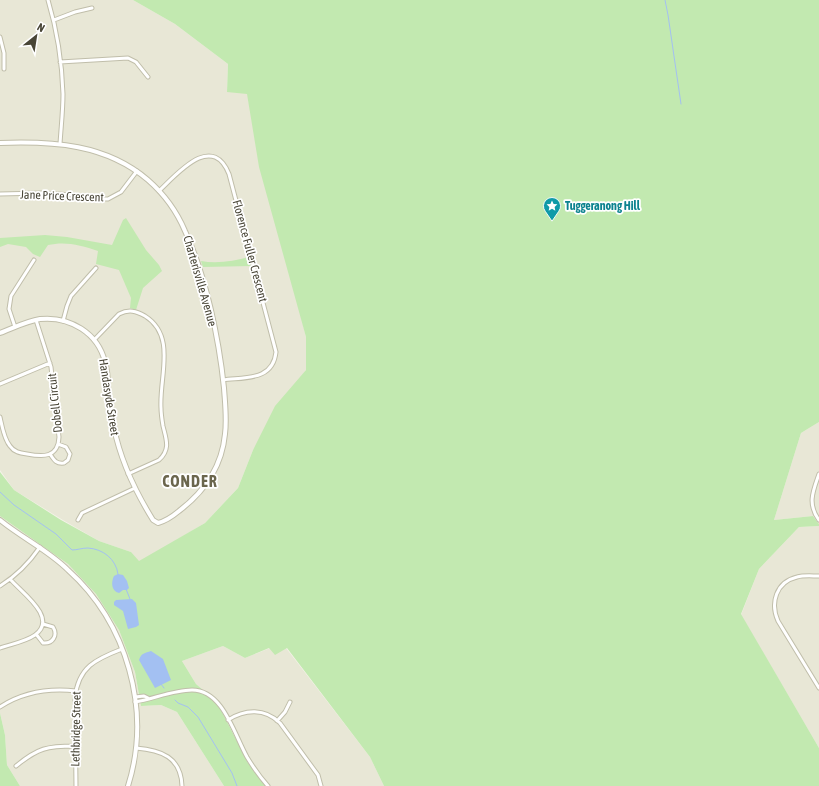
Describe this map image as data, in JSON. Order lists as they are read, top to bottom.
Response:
{
  "streets": {
    "street": [
      "Jane Price Crescent",
      "Florence Fuller Crescent",
      "Charterisville Avenue",
      "Handasyde Street",
      "Dobell Circuit",
      "Lethbridge Street"
    ]
  },
  "crossings": [
    ["Jane Price Crescent", "Charterisville Avenue"],
    ["Florence Fuller Crescent", "Charterisville Avenue"],
    ["Charterisville Avenue", "Handasyde Street"],
    ["Handasyde Street", "Dobell Circuit"]
  ],
  "districts": ["CONDER"],
  "places": {
    "place": ["Tuggeranong Hill"]
  },
  "north": "top right"
}
